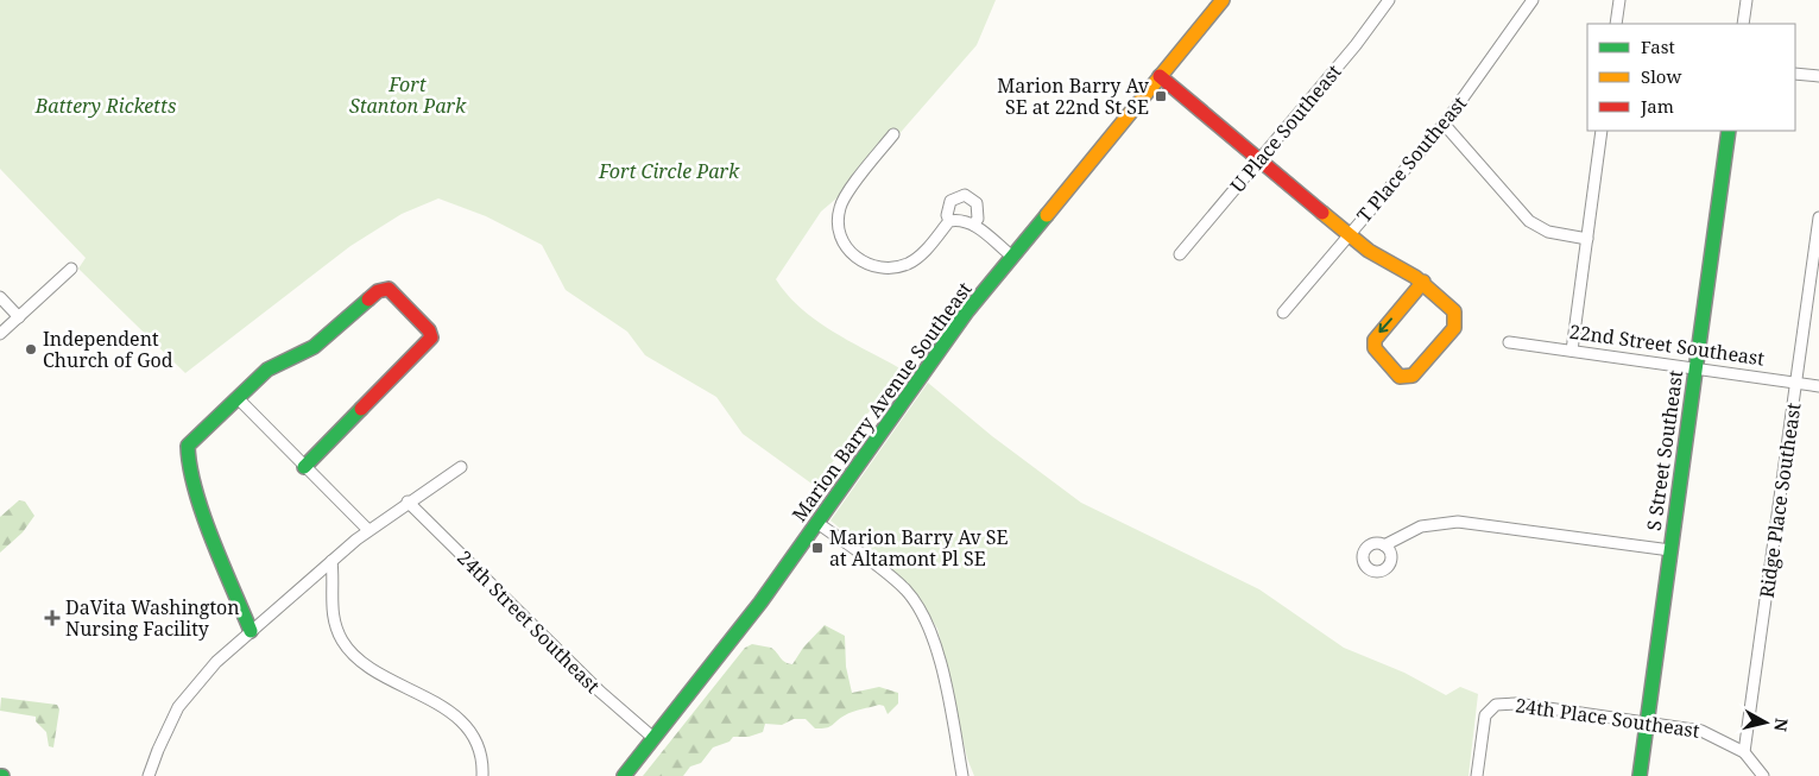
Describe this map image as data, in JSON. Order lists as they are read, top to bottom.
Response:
{
  "streets": {
    "street": [
      "U Place Southeast",
      "T Place Southeast",
      "22nd Street Southeast",
      "Marion Barry Avenue Southeast",
      "S Street Southeast",
      "Ridge Place Southeast",
      "24th Street Southeast",
      "24th Place Southeast"
    ]
  },
  "crossings": [
    ["22nd Street Southeast", "S Street Southeast"],
    ["22nd Street Southeast", "Ridge Place Southeast"],
    ["Marion Barry Avenue Southeast", "24th Street Southeast"],
    ["S Street Southeast", "24th Place Southeast"],
    ["Ridge Place Southeast", "24th Place Southeast"]
  ],
  "parks": ["Fort Stanton Park", "Battery Ricketts", "Fort Circle Park"],
  "places": {
    "transit": ["Marion Barry Av SE at 22nd St SE", "Marion Barry Av SE at Altamont Pl SE"],
    "other": ["Independent Church of God"],
    "health": ["DaVita Washington Nursing Facility"]
  },
  "legend": ["Fast", "Slow", "Jam"],
  "north": "right"
}
